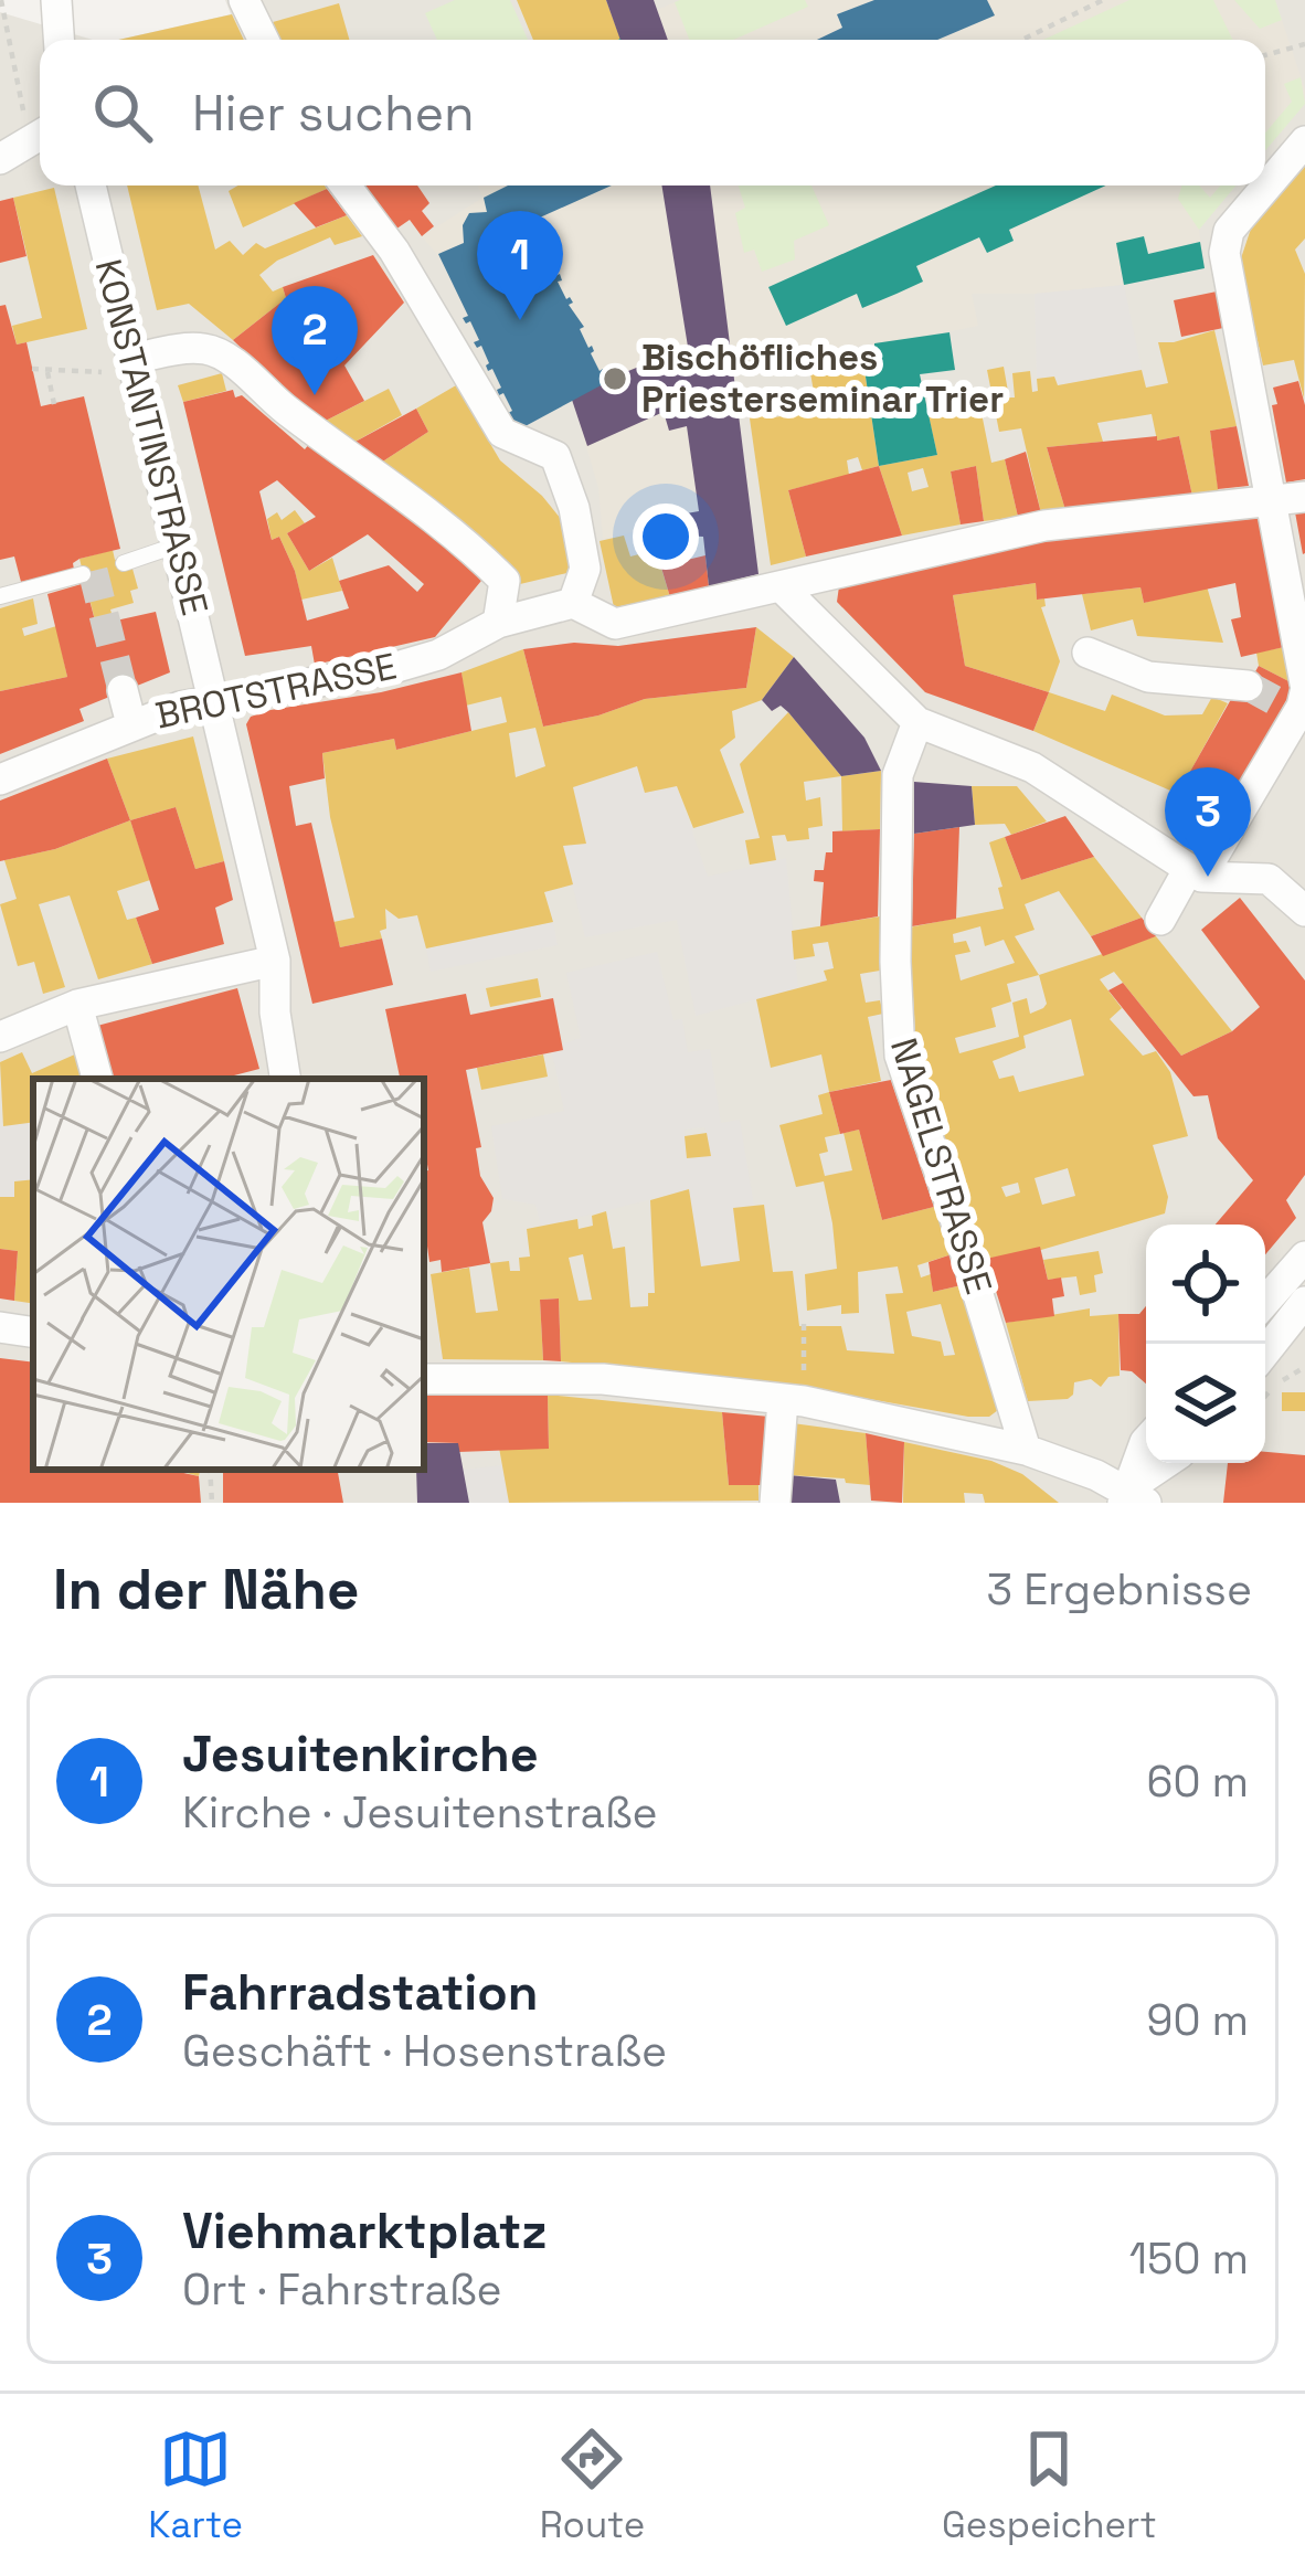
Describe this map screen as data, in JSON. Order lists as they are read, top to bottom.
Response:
{
  "streets": {
    "street": ["KONSTANTINSTRASSE", "BROTSTRASSE", "NAGELSTRASSE"]
  },
  "crossings": [
    ["KONSTANTINSTRASSE", "BROTSTRASSE"]
  ],
  "places": ["Bischöfliches Priesterseminar Trier"],
  "page": {
    "search": "Hier suchen",
    "pins": ["1", "2", "3"],
    "heading": ["In der Nähe", "3 Ergebnisse"],
    "list": [
      {
        "mark": "1",
        "name": "Jesuitenkirche",
        "note": "Kirche · Jesuitenstraße",
        "value": "60 m"
      },
      {
        "mark": "2",
        "name": "Fahrradstation",
        "note": "Geschäft · Hosenstraße",
        "value": "90 m"
      },
      {
        "mark": "3",
        "name": "Viehmarktplatz",
        "note": "Ort · Fahrstraße",
        "value": "150 m"
      }
    ],
    "nav": ["Karte", "Route", "Gespeichert"]
  }
}
